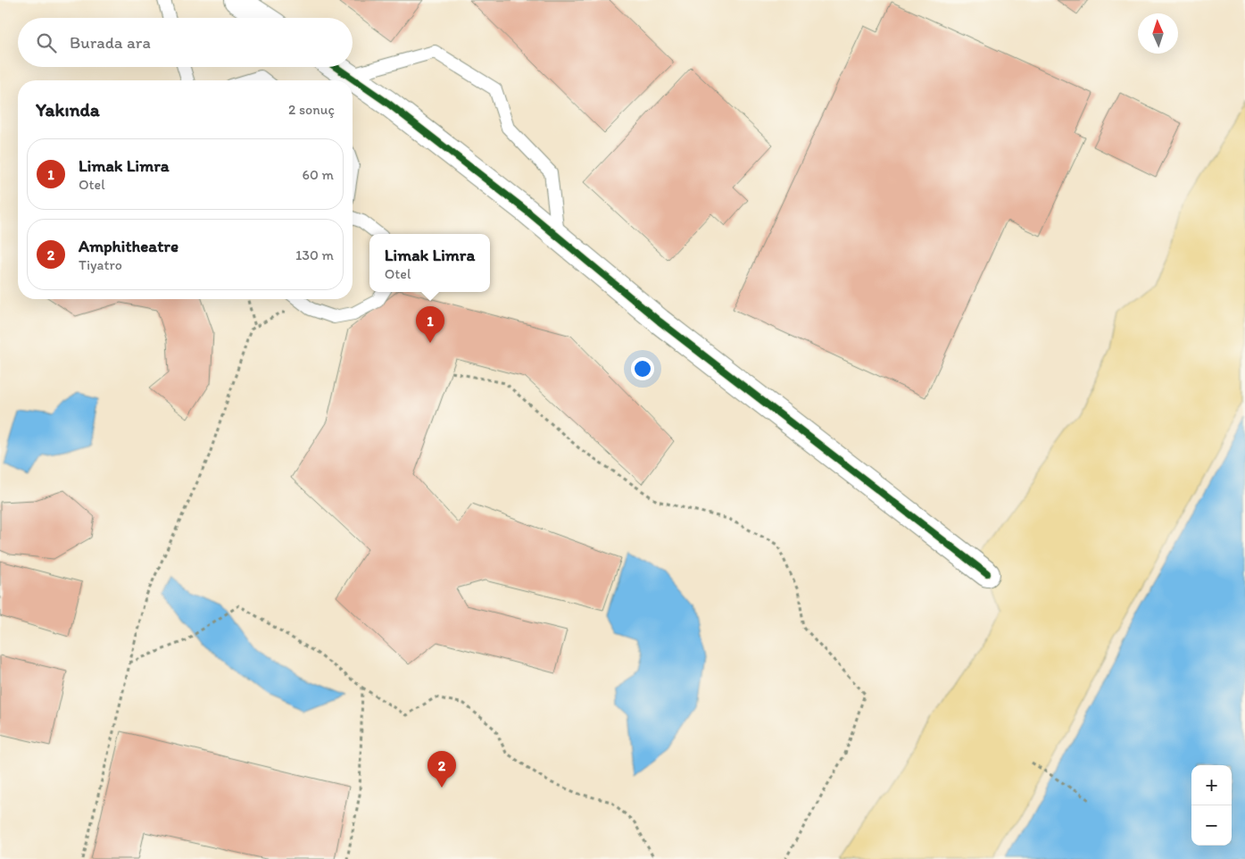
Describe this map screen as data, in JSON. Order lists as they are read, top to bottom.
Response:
{
  "north": "top",
  "page": {
    "search": "Burada ara",
    "heading": ["Yakında", "2 sonuç"],
    "list": [
      {
        "mark": "1",
        "name": "Limak Limra",
        "note": "Otel",
        "value": "60 m"
      },
      {
        "mark": "2",
        "name": "Amphitheatre",
        "note": "Tiyatro",
        "value": "130 m"
      }
    ],
    "popup": ["Limak Limra", "Otel"],
    "pins": ["1", "2"],
    "map_buttons": ["+", "−"]
  }
}
